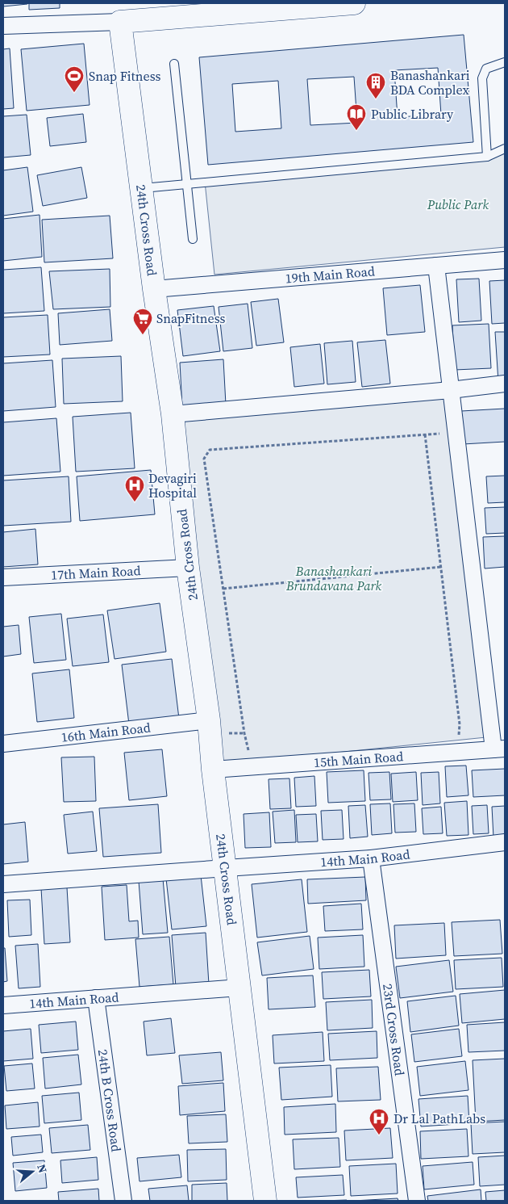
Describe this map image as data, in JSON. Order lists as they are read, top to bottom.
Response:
{
  "streets": {
    "street": [
      "24th Cross Road",
      "19th Main Road",
      "17th Main Road",
      "16th Main Road",
      "15th Main Road",
      "14th Main Road",
      "23rd Cross Road",
      "24th B Cross Road"
    ]
  },
  "crossings": [
    ["24th Cross Road", "19th Main Road"],
    ["24th Cross Road", "17th Main Road"],
    ["24th Cross Road", "16th Main Road"],
    ["24th Cross Road", "15th Main Road"],
    ["24th Cross Road", "14th Main Road"],
    ["14th Main Road", "23rd Cross Road"],
    ["14th Main Road", "24th B Cross Road"]
  ],
  "parks": ["Public Park", "Banashankari Brundavana Park"],
  "places": {
    "sports": ["Snap Fitness"],
    "building": ["Banashankari BDA Complex"],
    "library": ["Public Library"],
    "supermarket": ["SnapFitness"],
    "hospital": ["Devagiri Hospital", "Dr Lal PathLabs"]
  },
  "north": "right"
}
